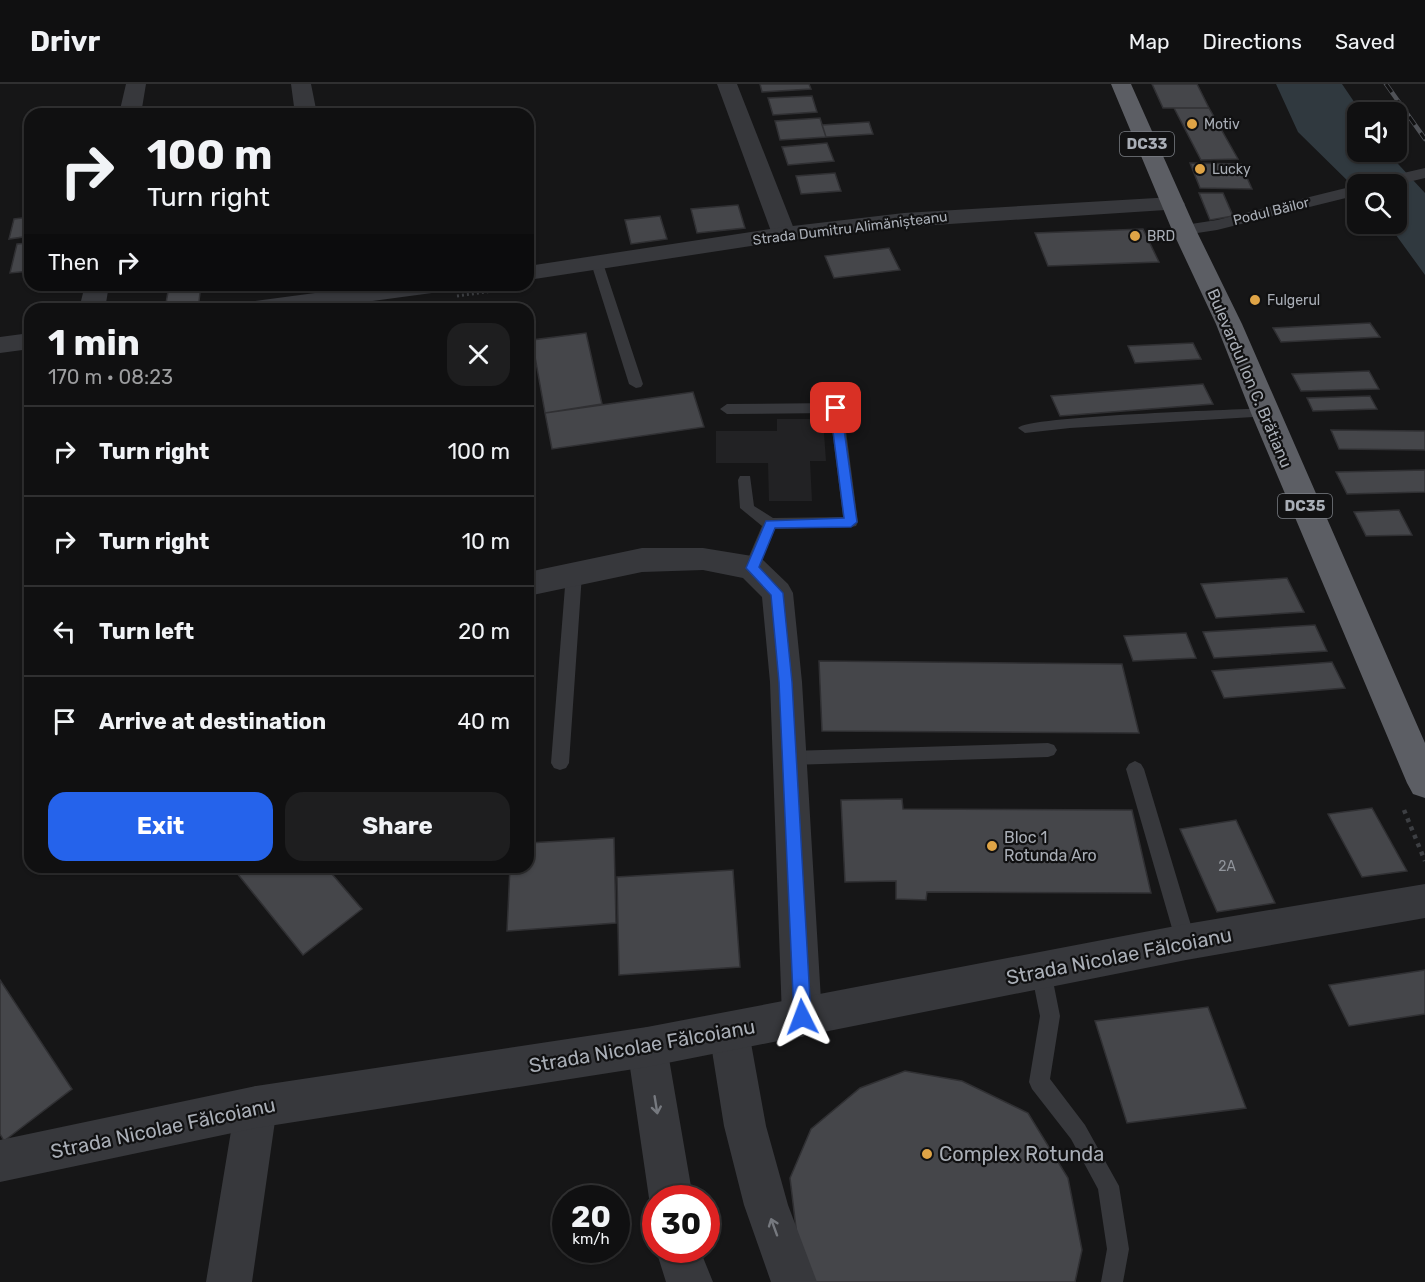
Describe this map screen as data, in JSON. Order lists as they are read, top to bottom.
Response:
{
  "streets": {
    "highway": ["DC33", "Bulevardul Ion C. Brătianu", "DC35"],
    "street": ["Podul Băilor", "Strada Dumitru Alimănișteanu", "Strada Nicolae Fălcoianu"]
  },
  "crossings": [
    ["DC33", "Podul Băilor"],
    ["DC33", "Strada Dumitru Alimănișteanu"],
    ["DC33", "Bulevardul Ion C. Brătianu"],
    ["Podul Băilor", "Strada Dumitru Alimănișteanu"],
    ["Podul Băilor", "Bulevardul Ion C. Brătianu"],
    ["Strada Dumitru Alimănișteanu", "Bulevardul Ion C. Brătianu"]
  ],
  "places": [
    "Motiv",
    "Lucky",
    "BRD",
    "Fulgerul",
    "Bloc 1 Rotunda Aro",
    "Complex Rotunda"
  ],
  "house_numbers": ["2A"],
  "page": {
    "header": "Drivr",
    "nav": ["Map", "Directions", "Saved"],
    "turn": ["100 m", "Turn right"],
    "then": "Then",
    "heading": ["1 min", "170 m · 08:23"],
    "list": [
      {
        "name": "Turn right",
        "value": "100 m"
      },
      {
        "name": "Turn right",
        "value": "10 m"
      },
      {
        "name": "Turn left",
        "value": "20 m"
      },
      {
        "name": "Arrive at destination",
        "value": "40 m"
      }
    ],
    "buttons": ["Exit", "Share"],
    "speed": "20 km/h",
    "limit": "30"
  }
}
